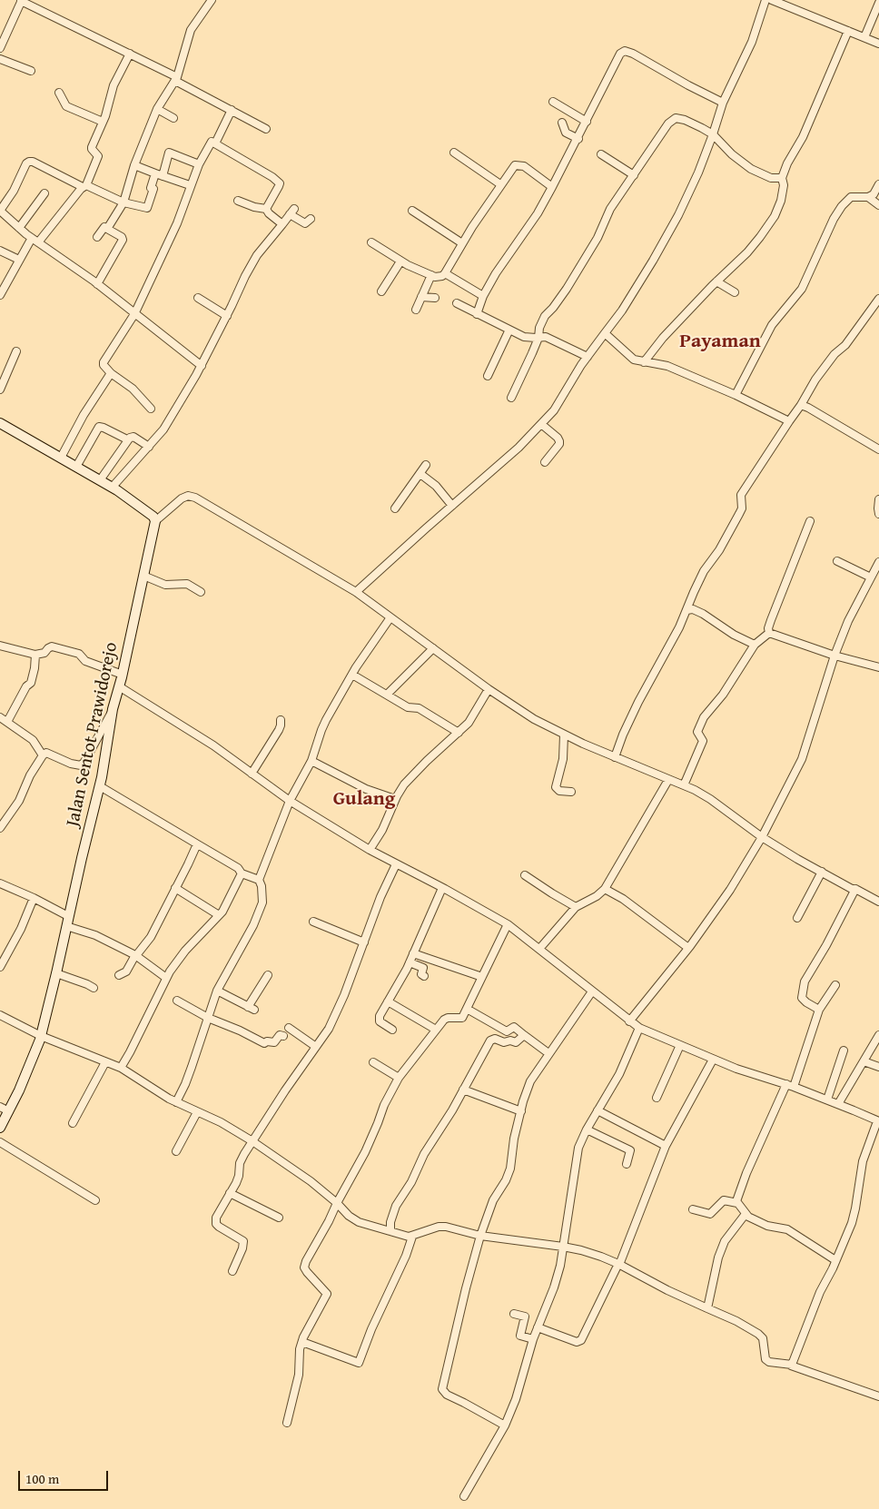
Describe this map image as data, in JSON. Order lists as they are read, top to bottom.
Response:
{
  "streets": {
    "main road": ["Jalan Sentot Prawidorejo"]
  },
  "districts": ["Payaman", "Gulang"],
  "scale_bar": "100 m"
}
